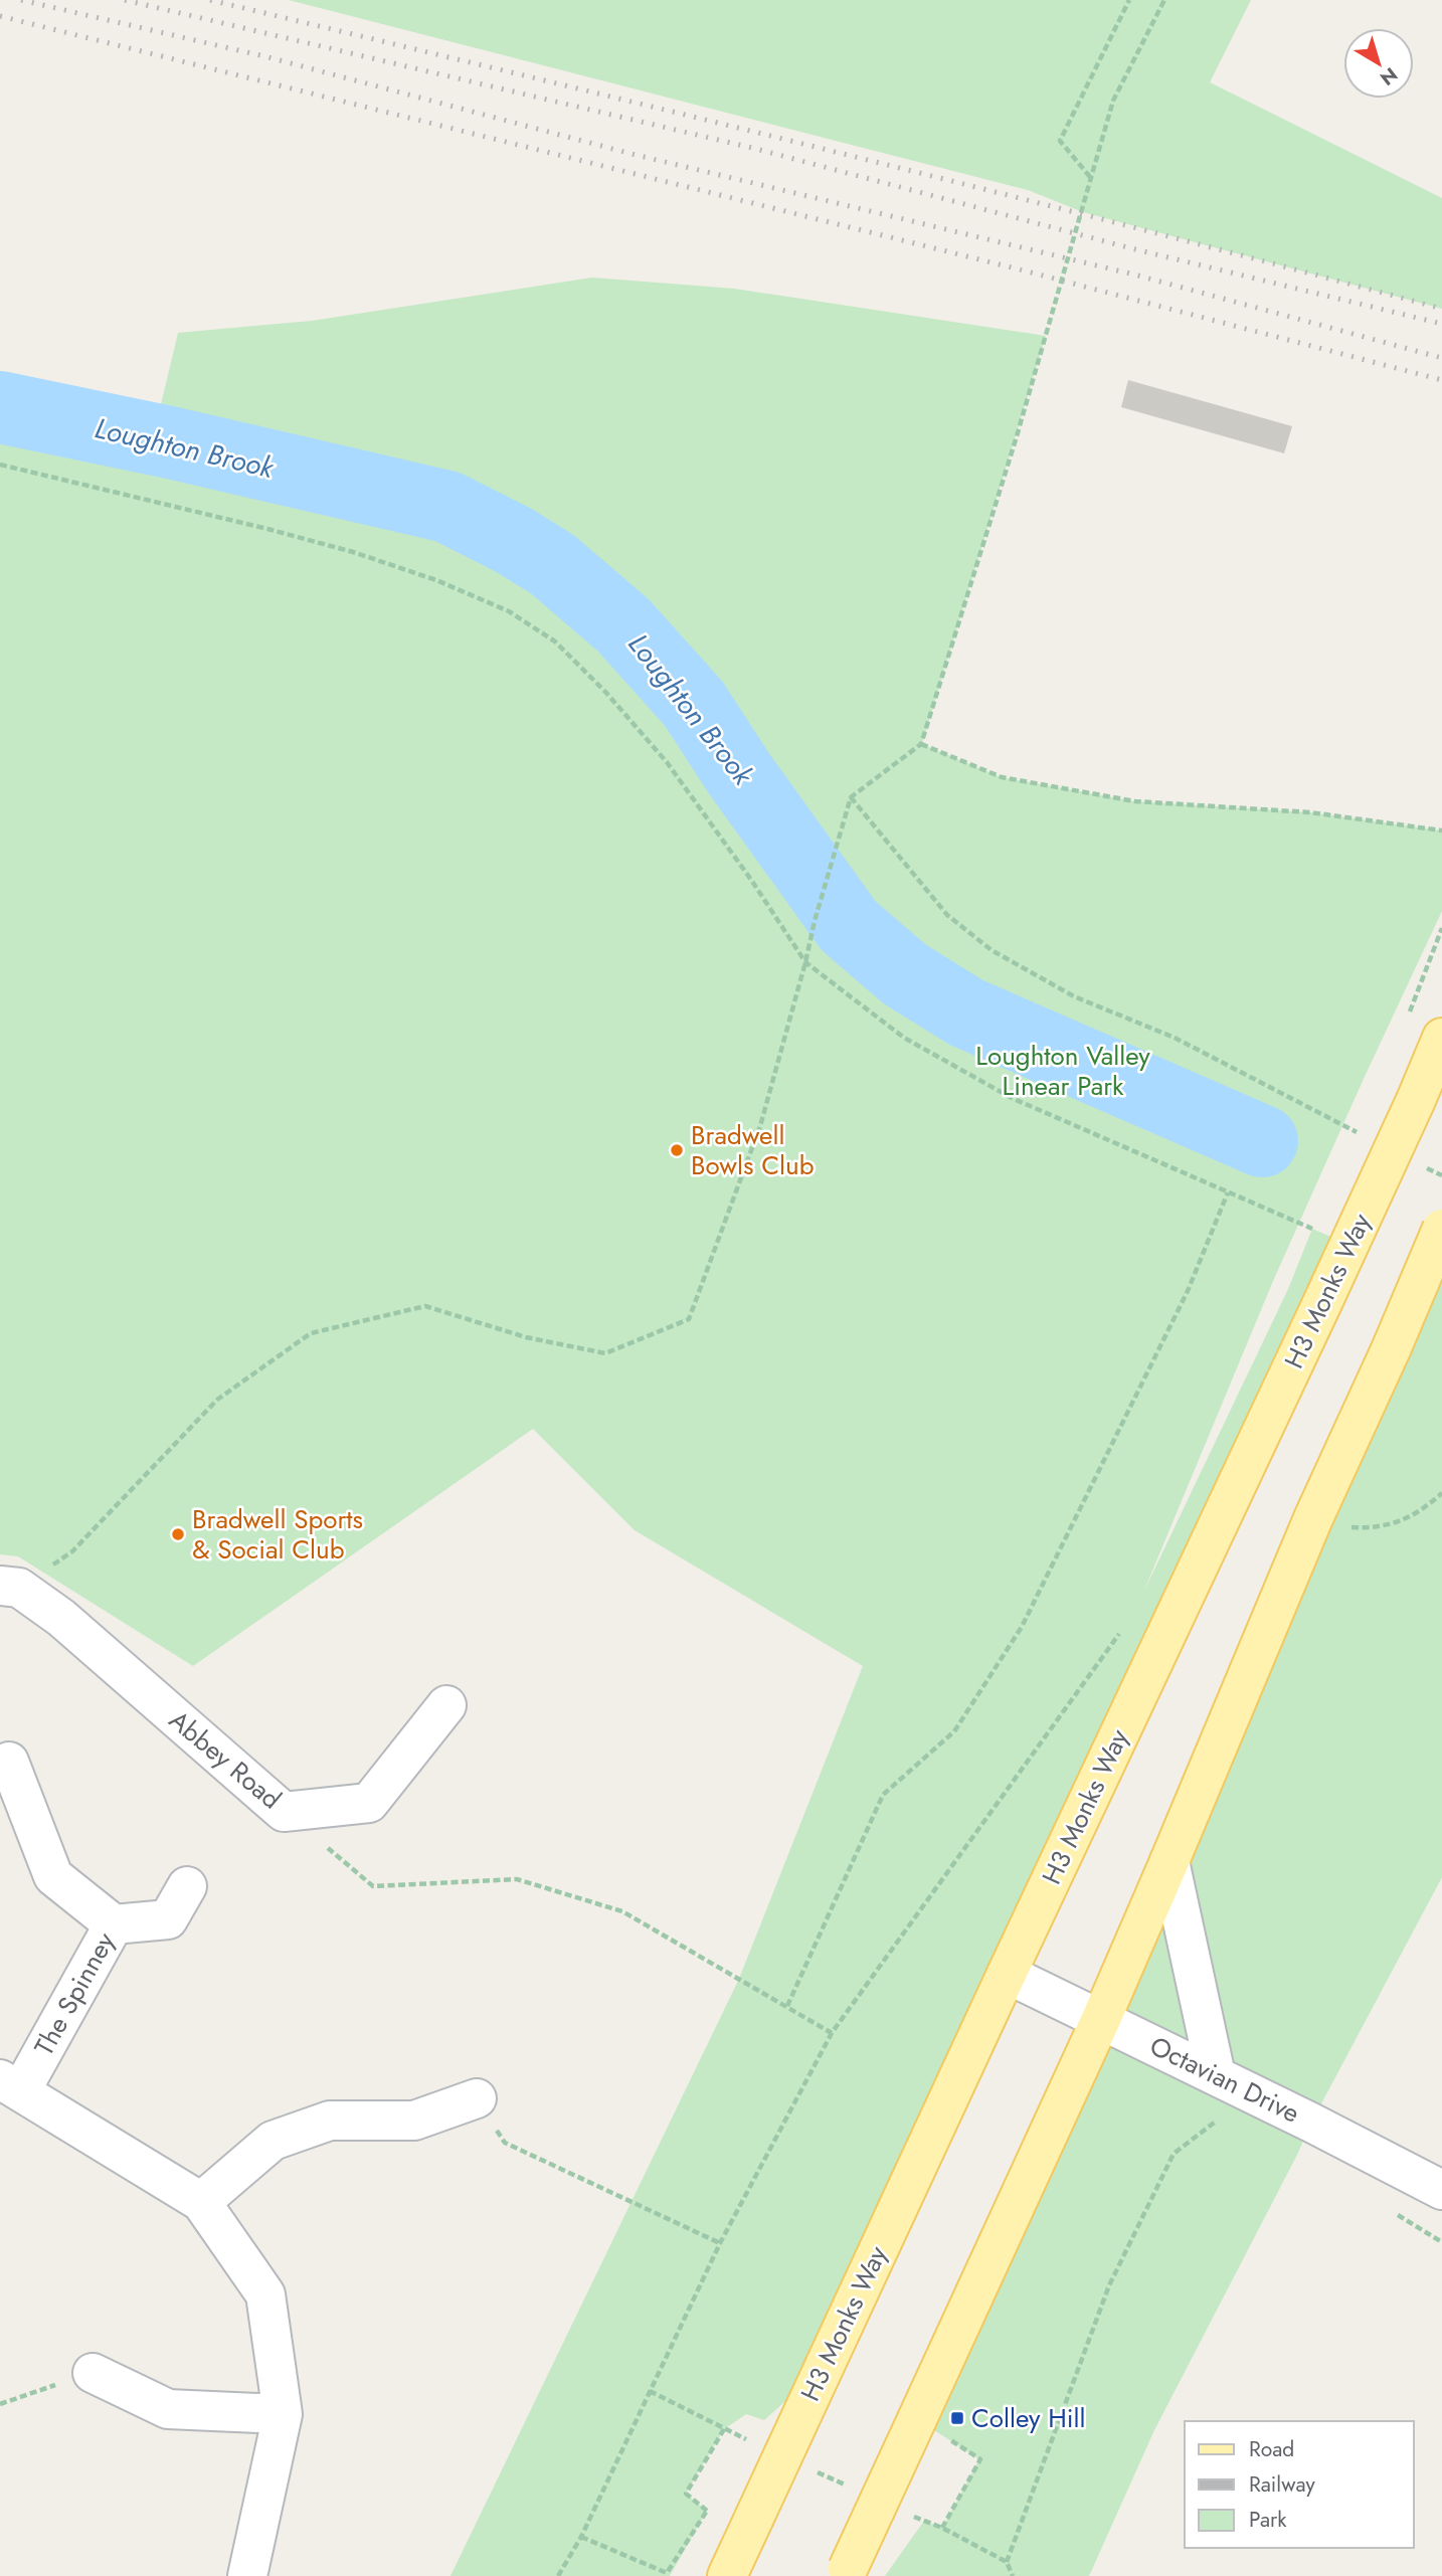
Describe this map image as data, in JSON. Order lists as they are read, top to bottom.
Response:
{
  "streets": {
    "main road": ["H3 Monks Way"],
    "street": ["Abbey Road", "The Spinney", "Octavian Drive"]
  },
  "crossings": [
    ["H3 Monks Way", "Octavian Drive"]
  ],
  "water": ["Loughton Brook"],
  "parks": ["Loughton Valley Linear Park"],
  "places": {
    "other": ["Bradwell Bowls Club", "Bradwell Sports & Social Club"],
    "transit": ["Colley Hill"]
  },
  "legend": ["Road", "Railway", "Park"],
  "north": "bottom right"
}
